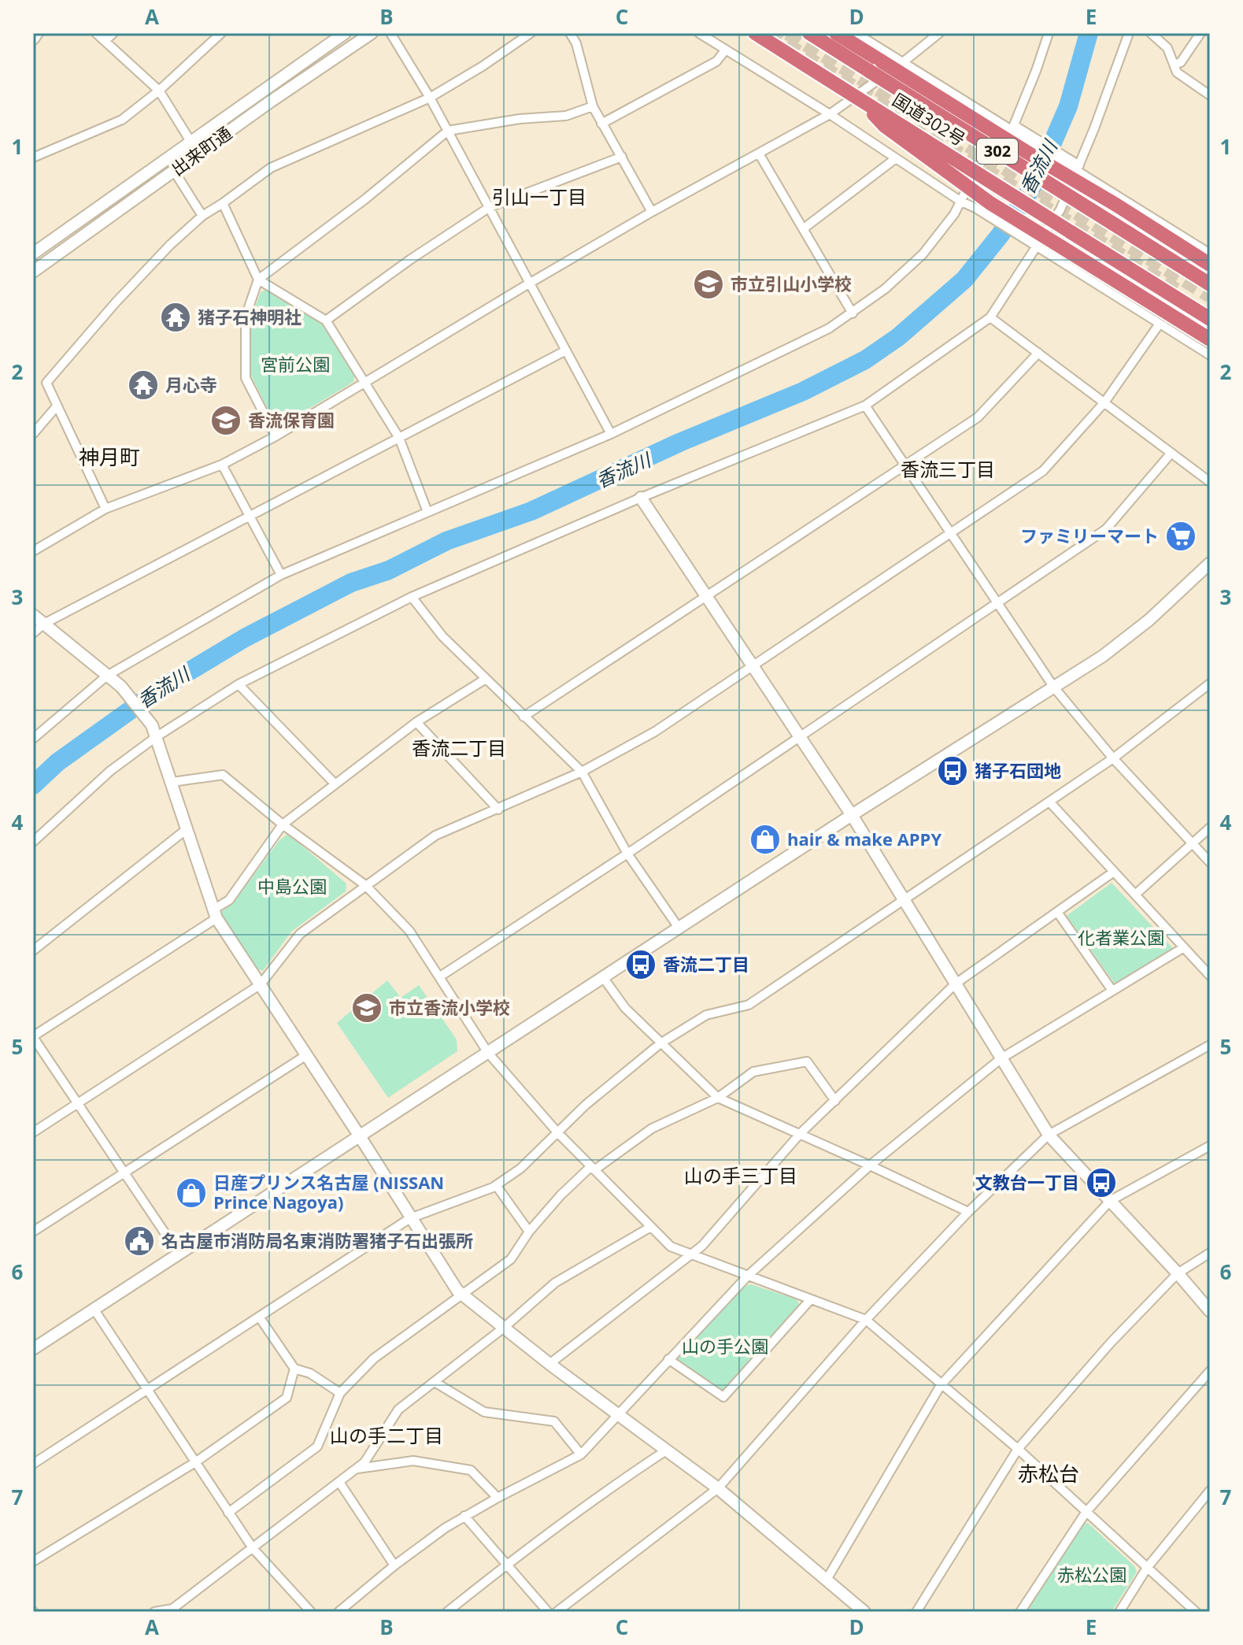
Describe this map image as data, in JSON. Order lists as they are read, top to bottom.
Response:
{
  "streets": {
    "highway": ["国道302号", "302"],
    "street": ["出来町通"]
  },
  "districts": [
    "引山一丁目",
    "神月町",
    "香流三丁目",
    "香流二丁目",
    "山の手三丁目",
    "山の手二丁目",
    "赤松台"
  ],
  "water": ["香流川"],
  "parks": [
    "宮前公園",
    "中島公園",
    "化者業公園",
    "山の手公園",
    "赤松公園"
  ],
  "places": {
    "school or university": ["市立引山小学校", "香流保育園", "市立香流小学校"],
    "temple": ["猪子石神明社", "月心寺"],
    "supermarket": ["ファミリーマート"],
    "bus stop": ["猪子石団地", "香流二丁目", "文教台一丁目"],
    "shop": ["hair & make APPY", "日産プリンス名古屋 (NISSAN Prince Nagoya)"],
    "public building": ["名古屋市消防局名東消防署猪子石出張所"]
  },
  "grid": {
    "columns": [
      "A",
      "B",
      "C",
      "D",
      "E"
    ],
    "rows": [
      "1",
      "2",
      "3",
      "4",
      "5",
      "6",
      "7"
    ]
  }
}
